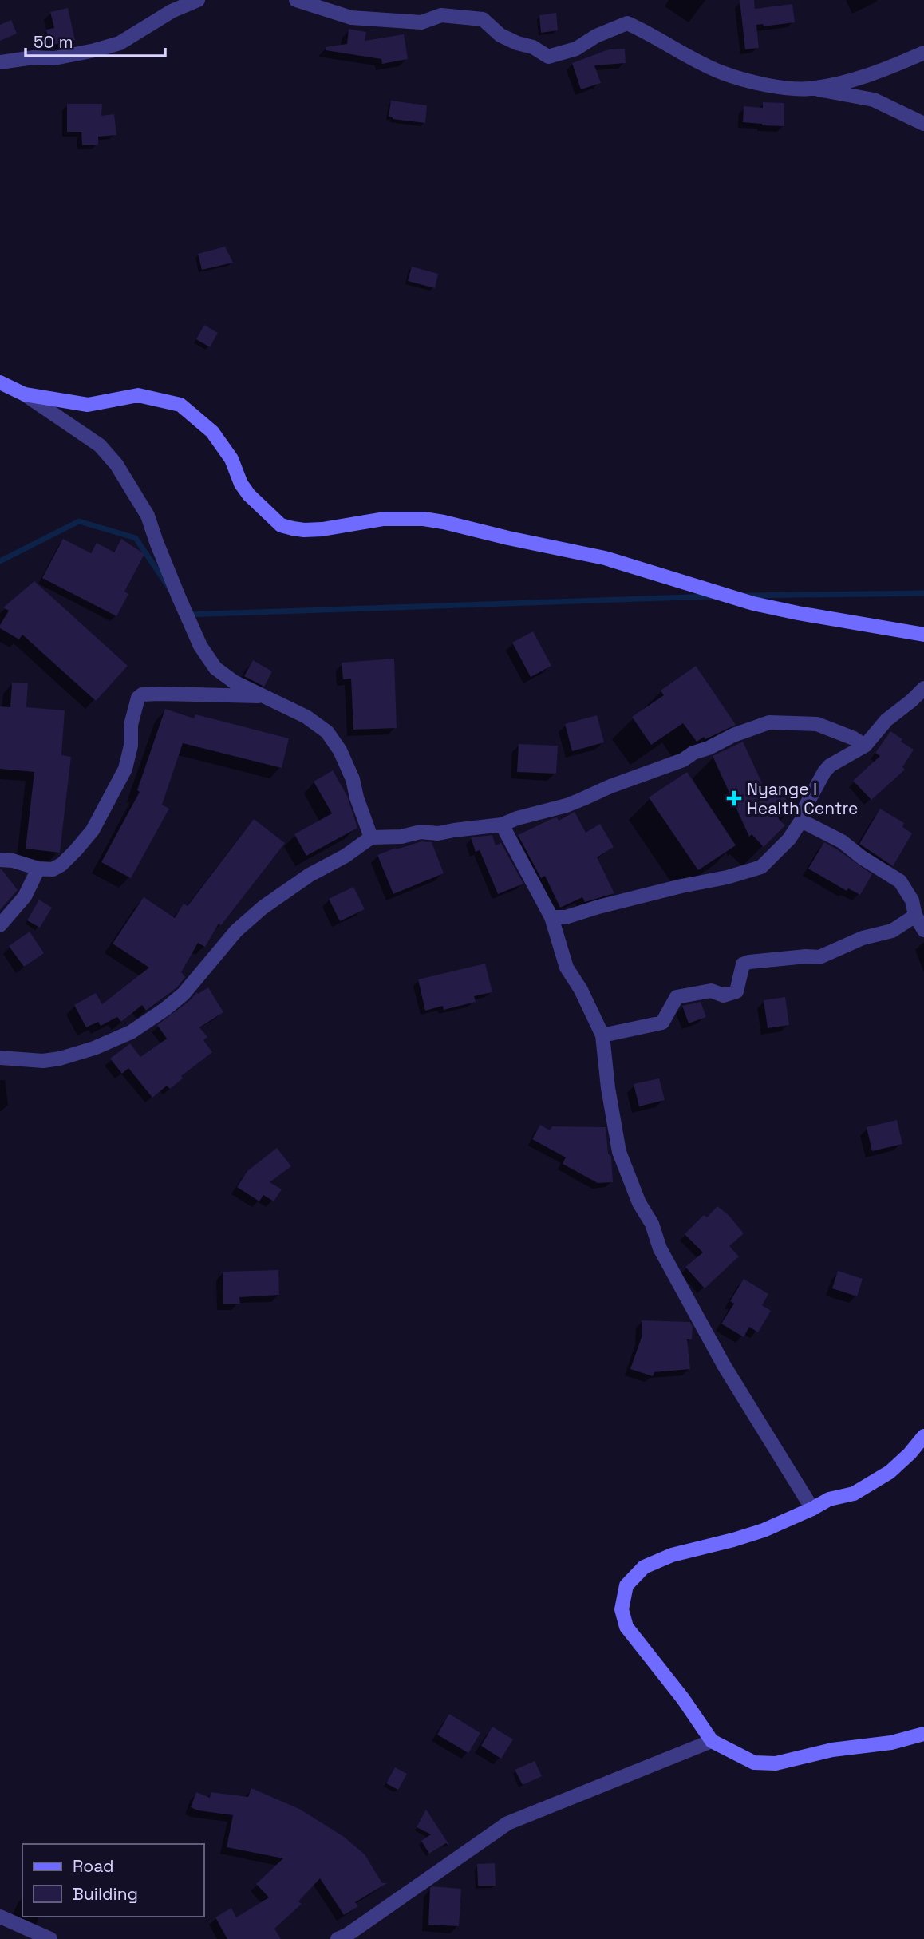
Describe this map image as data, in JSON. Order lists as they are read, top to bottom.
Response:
{
  "places": {
    "health": ["Nyange I Health Centre"]
  },
  "legend": ["Road", "Building"],
  "scale_bar": "50 m"
}
